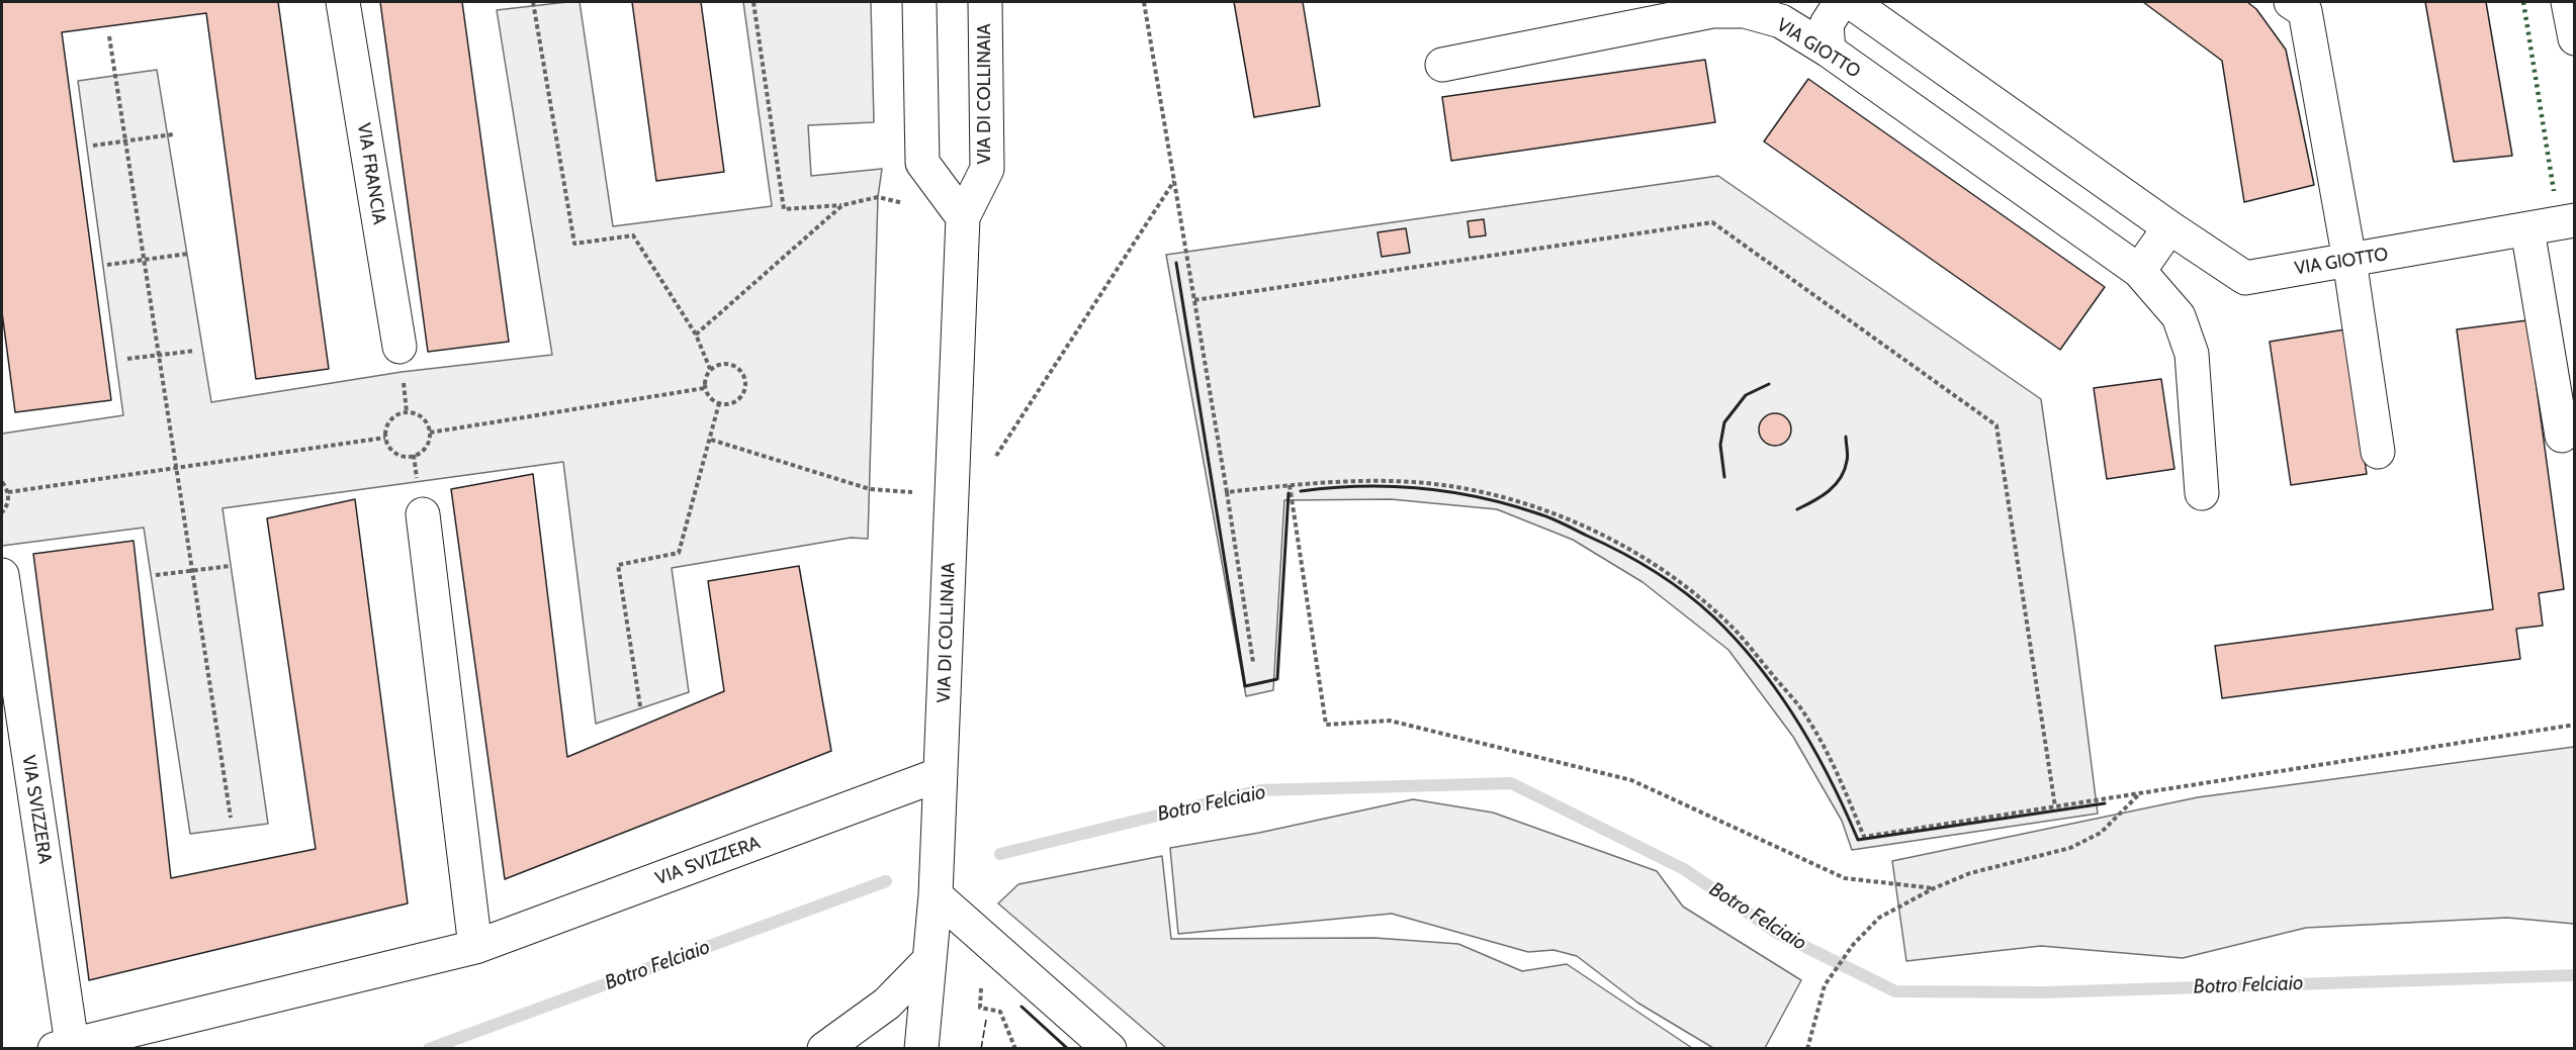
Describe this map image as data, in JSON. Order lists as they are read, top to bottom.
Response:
{
  "streets": {
    "street": [
      "VIA GIOTTO",
      "VIA DI COLLINAIA",
      "VIA FRANCIA",
      "VIA SVIZZERA"
    ]
  },
  "crossings": [
    ["VIA DI COLLINAIA", "VIA SVIZZERA"]
  ],
  "water": ["Botro Felciaio"]
}
